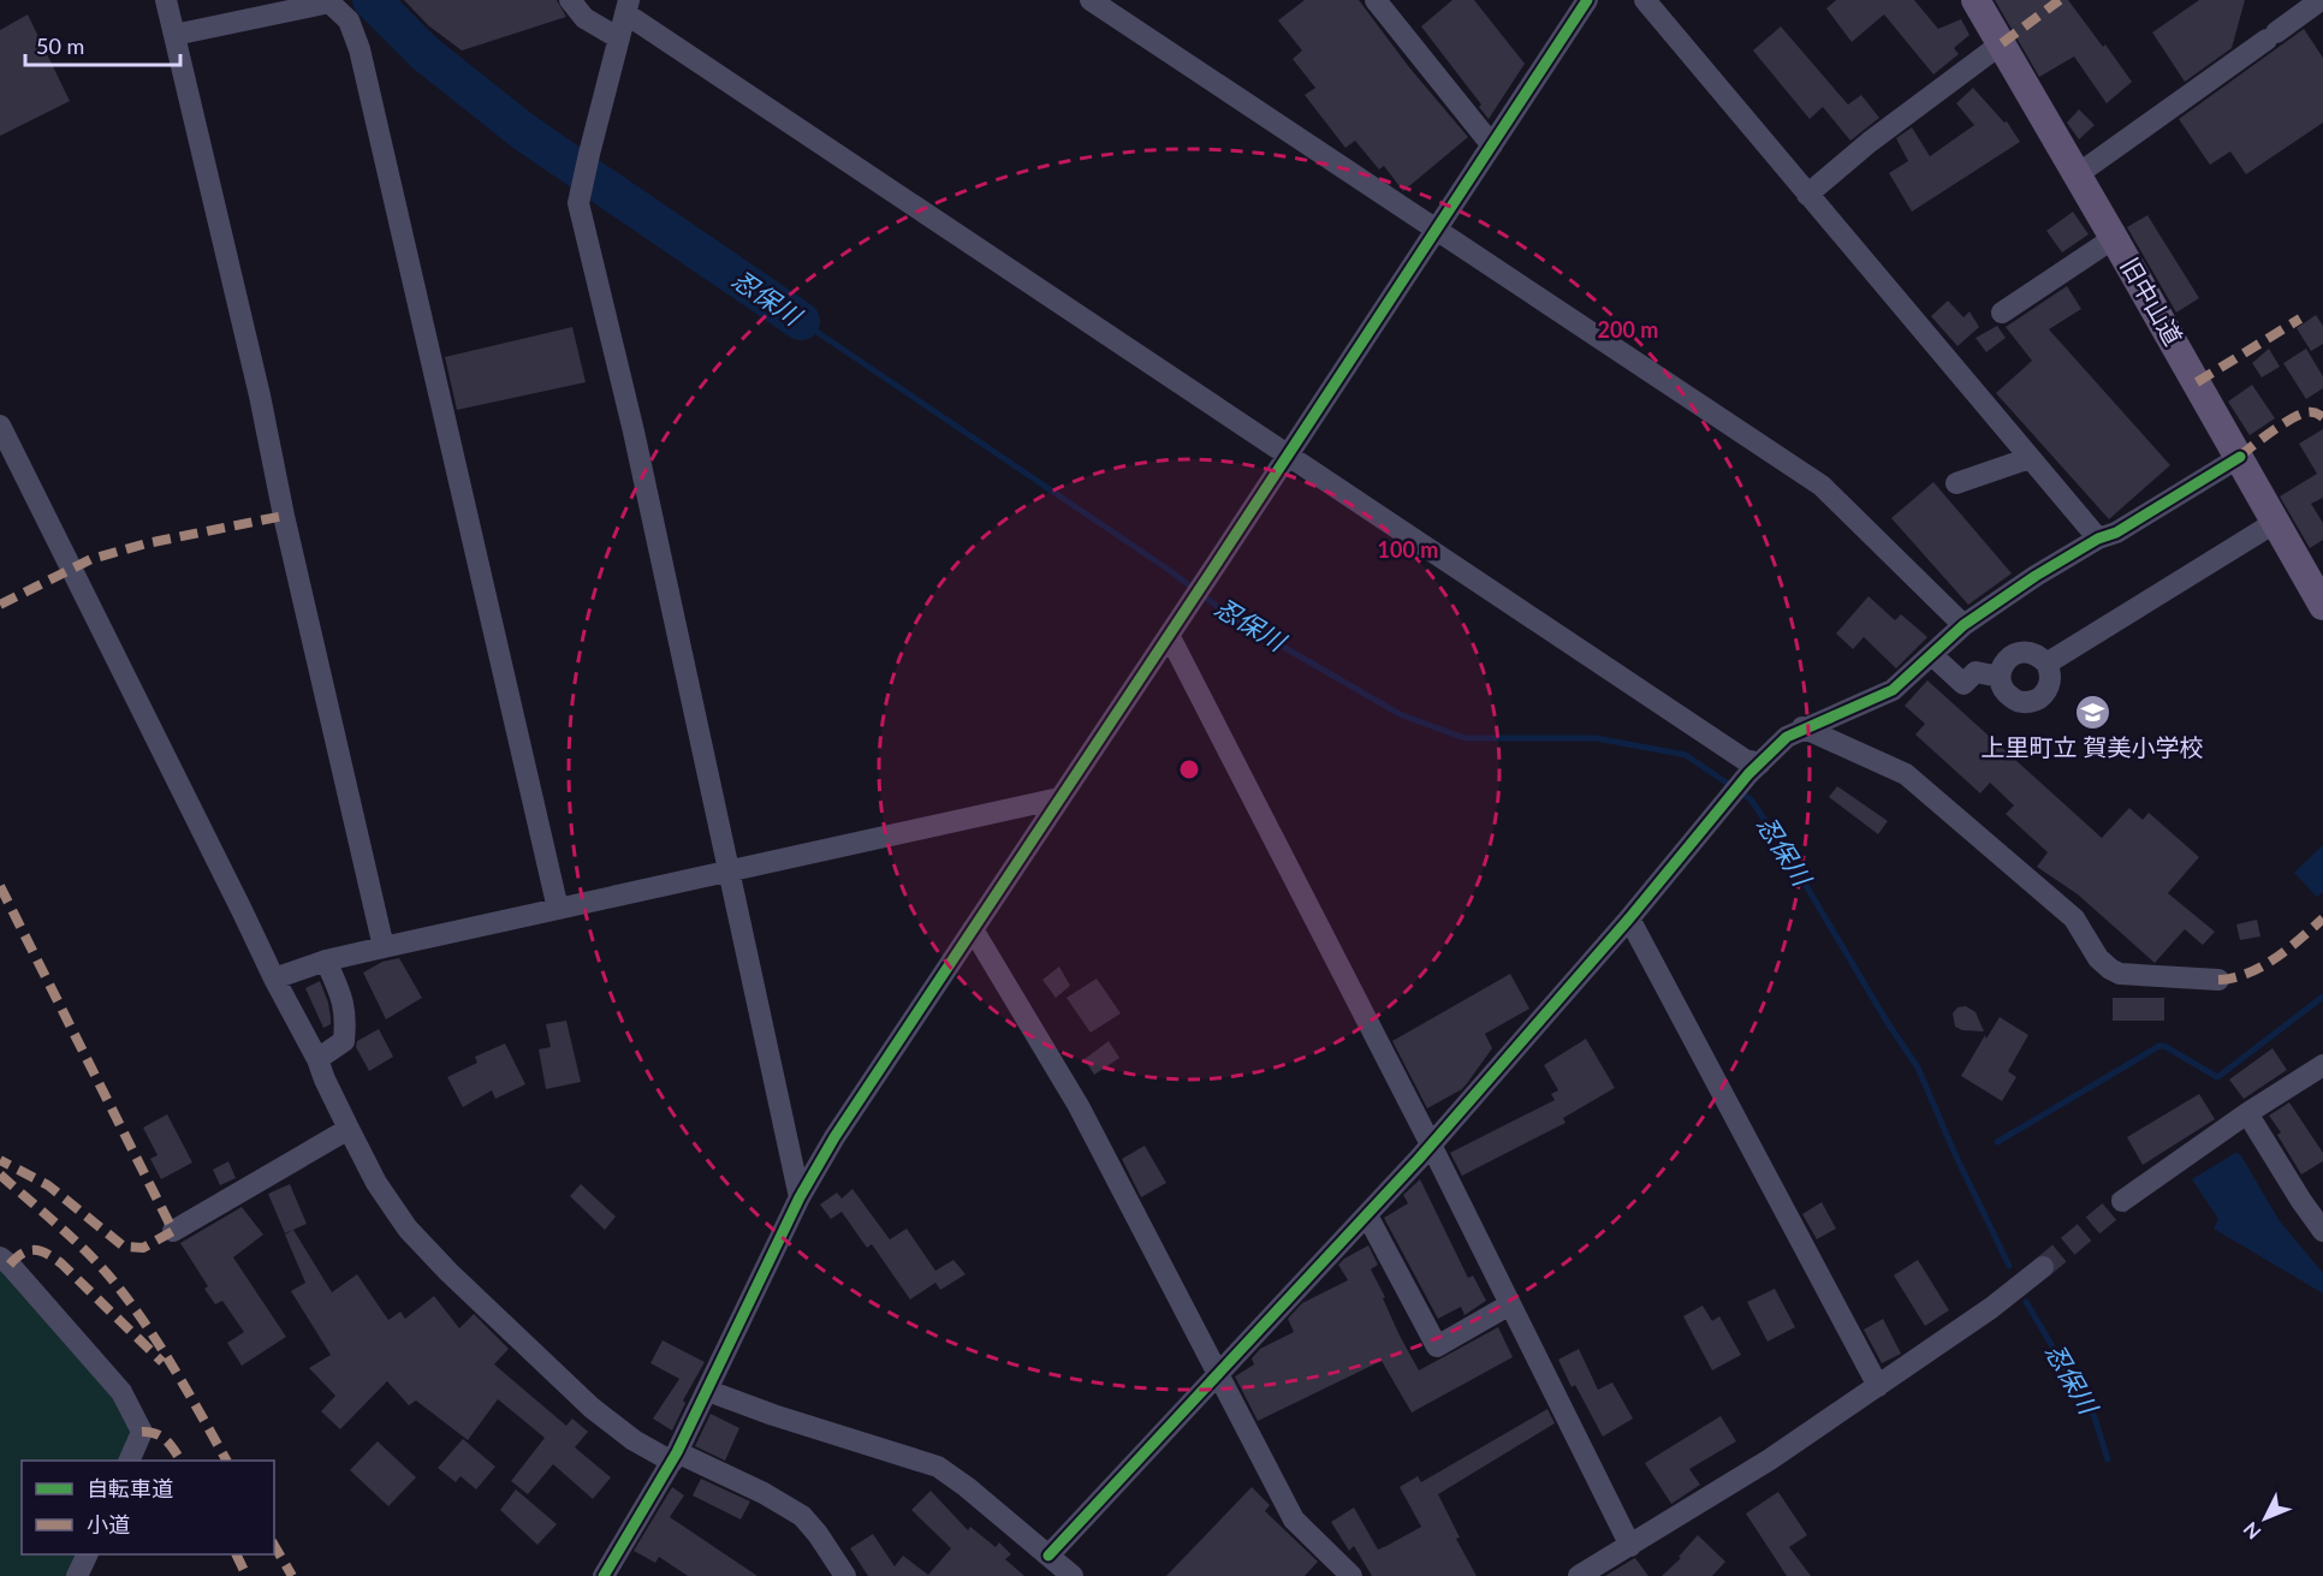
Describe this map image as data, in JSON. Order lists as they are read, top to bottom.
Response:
{
  "streets": {
    "main road": ["旧中山道"]
  },
  "water": ["忍保川"],
  "places": {
    "school or university": ["上里町立 賀美小学校"]
  },
  "legend": ["自転車道", "小道"],
  "scale_bar": "50 m",
  "north": "bottom left",
  "rings": ["200 m", "100 m"]
}
